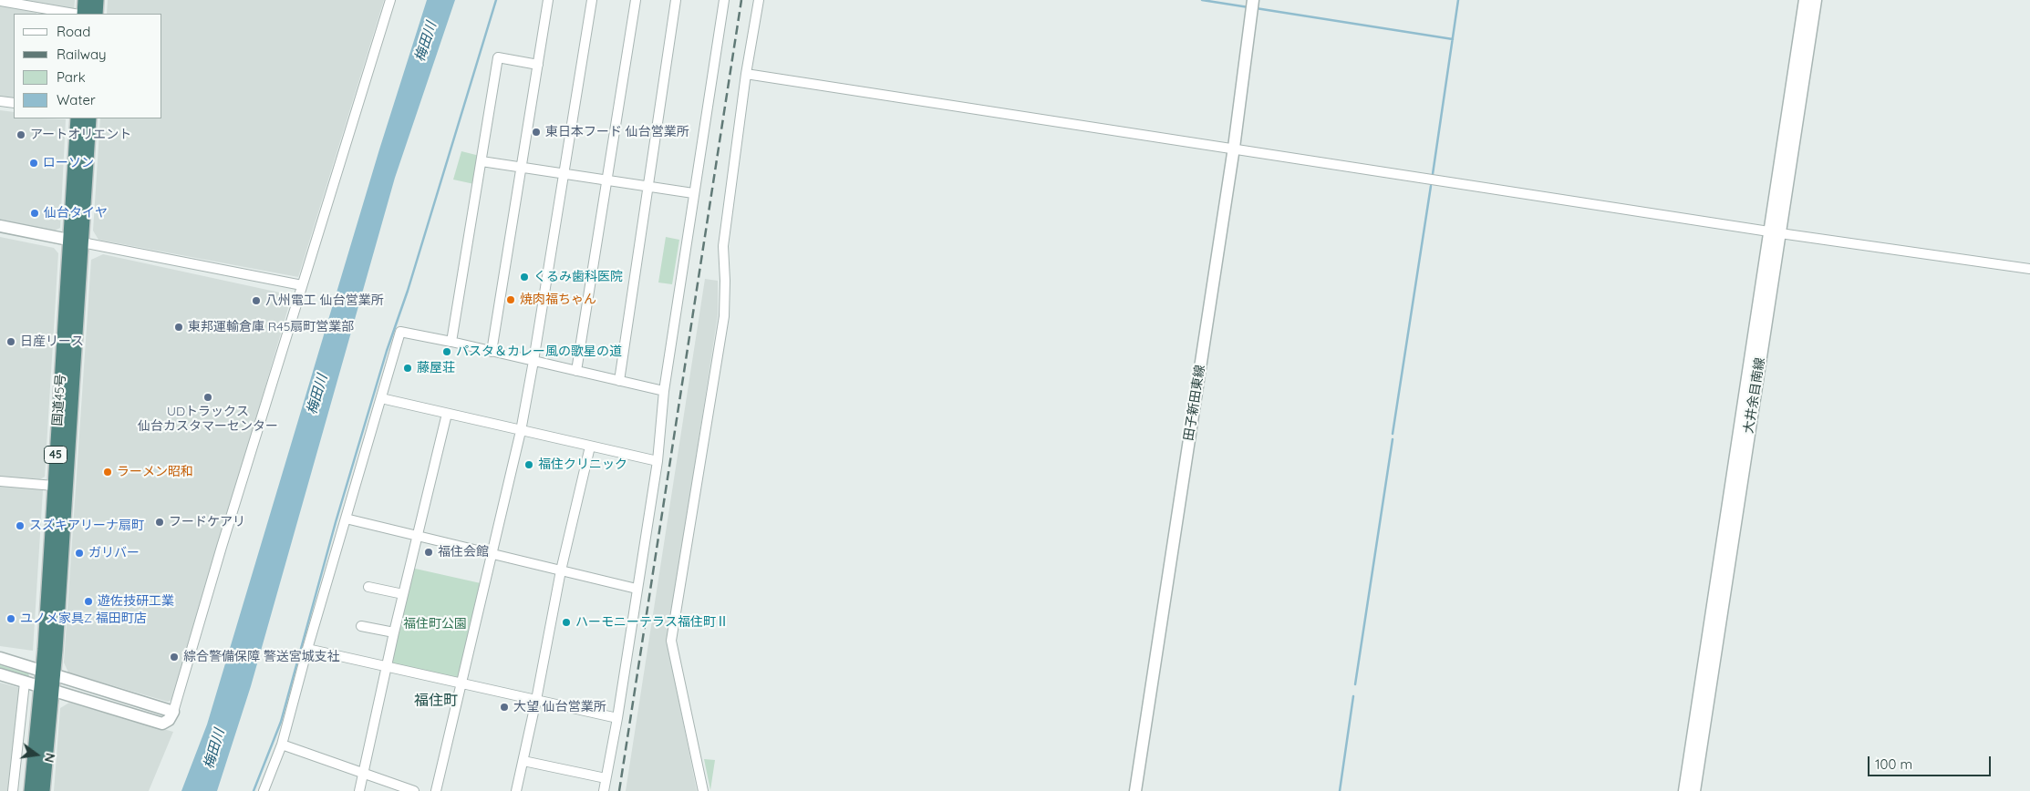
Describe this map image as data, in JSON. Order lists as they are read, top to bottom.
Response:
{
  "streets": {
    "highway": ["国道45号", "45"],
    "street": ["大井余目南線", "田子新田東線"]
  },
  "districts": ["福住町"],
  "water": ["梅田川"],
  "parks": ["福住町公園"],
  "places": [
    "東日本フード 仙台営業所",
    "アートオリエント",
    "ローソン",
    "仙台タイヤ",
    "くるみ歯科医院",
    "焼肉福ちゃん",
    "八州電工 仙台営業所",
    "東邦運輸倉庫 R45扇町営業部",
    "日産リース",
    "パスタ＆カレー風の歌星の道",
    "藤屋荘",
    "UDトラックス 仙台カスタマーセンター",
    "福住クリニック",
    "ラーメン昭和",
    "フードケアリ",
    "スズキアリーナ扇町",
    "福住会館",
    "ガリバー",
    "遊佐技研工業",
    "ユノメ家具Z 福田町店",
    "ハーモニーテラス福住町Ⅱ",
    "綜合警備保障 警送宮城支社",
    "大望 仙台営業所"
  ],
  "legend": [
    "Road",
    "Railway",
    "Park",
    "Water"
  ],
  "scale_bar": "100 m",
  "north": "right"
}
